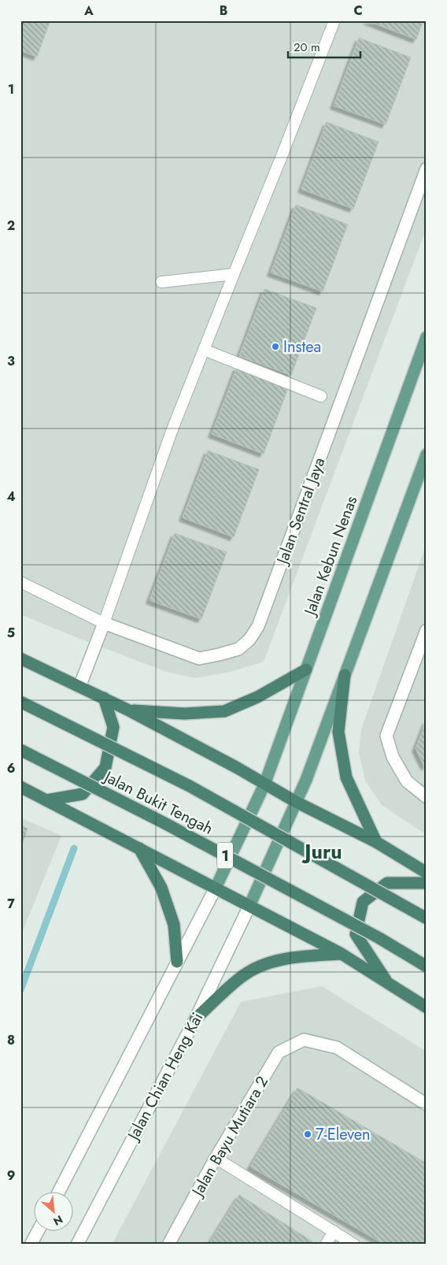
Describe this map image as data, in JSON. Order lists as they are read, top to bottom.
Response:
{
  "streets": {
    "highway": ["Jalan Bukit Tengah", "1"],
    "main road": ["Jalan Kebun Nenas"],
    "street": ["Jalan Sentral Jaya", "Jalan Chian Heng Kai", "Jalan Bayu Mutiara 2"]
  },
  "districts": ["Juru"],
  "places": ["Instea", "7-Eleven"],
  "scale_bar": "20 m",
  "north": "bottom right",
  "grid": {
    "columns": ["A", "B", "C"],
    "rows": [
      "1",
      "2",
      "3",
      "4",
      "5",
      "6",
      "7",
      "8",
      "9"
    ]
  }
}
